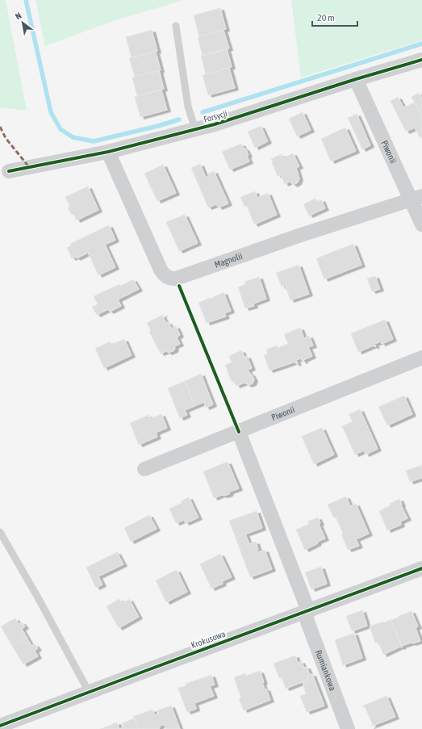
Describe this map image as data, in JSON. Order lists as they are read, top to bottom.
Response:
{
  "streets": {
    "street": [
      "Forsycji",
      "Piwonii",
      "Magnolii",
      "Krokusowa",
      "Rumiankowa"
    ]
  },
  "crossings": [
    ["Forsycji", "Piwonii"],
    ["Forsycji", "Magnolii"],
    ["Piwonii", "Magnolii"],
    ["Piwonii", "Rumiankowa"],
    ["Krokusowa", "Rumiankowa"]
  ],
  "scale_bar": "20 m",
  "north": "top left"
}
